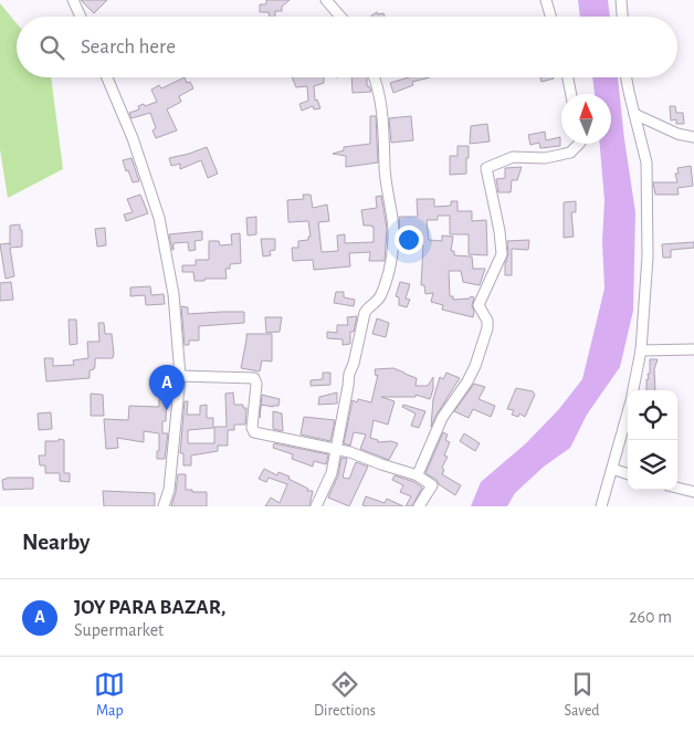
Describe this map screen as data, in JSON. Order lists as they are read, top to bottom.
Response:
{
  "north": "top",
  "page": {
    "search": "Search here",
    "pins": "A",
    "heading": "Nearby",
    "list": [
      {
        "mark": "A",
        "name": "JOY PARA BAZAR,",
        "note": "Supermarket",
        "value": "260 m"
      }
    ],
    "nav": ["Map", "Directions", "Saved"]
  }
}
